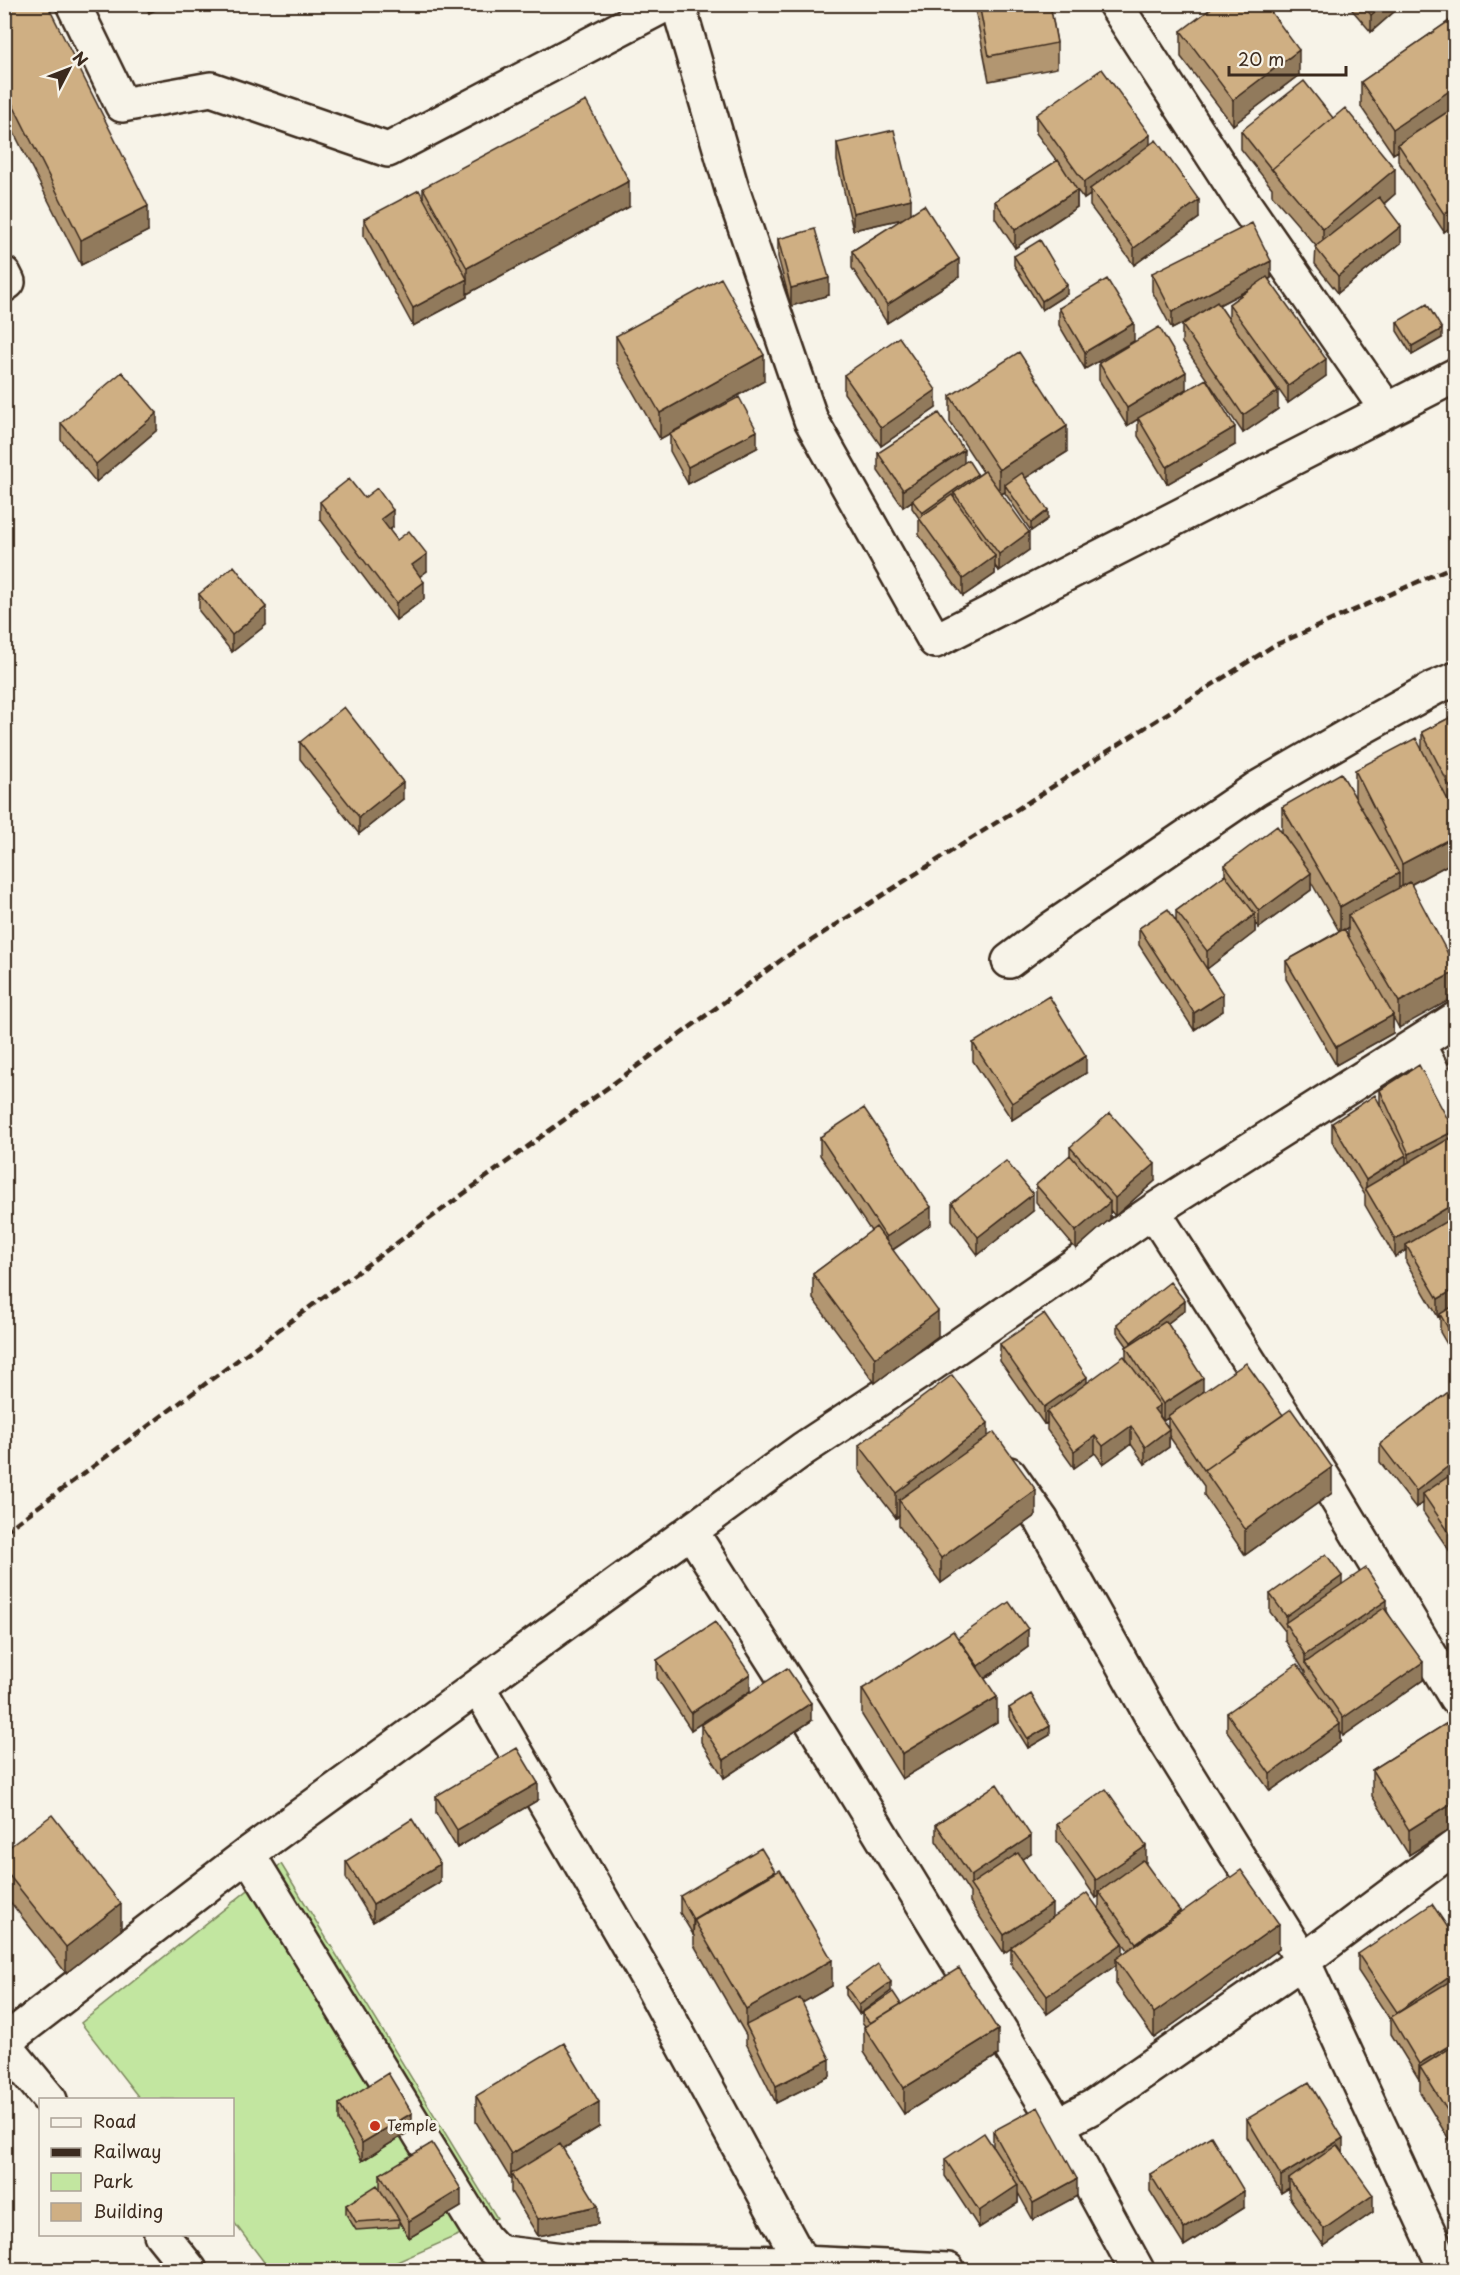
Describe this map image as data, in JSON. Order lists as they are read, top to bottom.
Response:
{
  "places": ["Temple"],
  "legend": [
    "Road",
    "Railway",
    "Park",
    "Building"
  ],
  "scale_bar": "20 m",
  "north": "top right"
}
